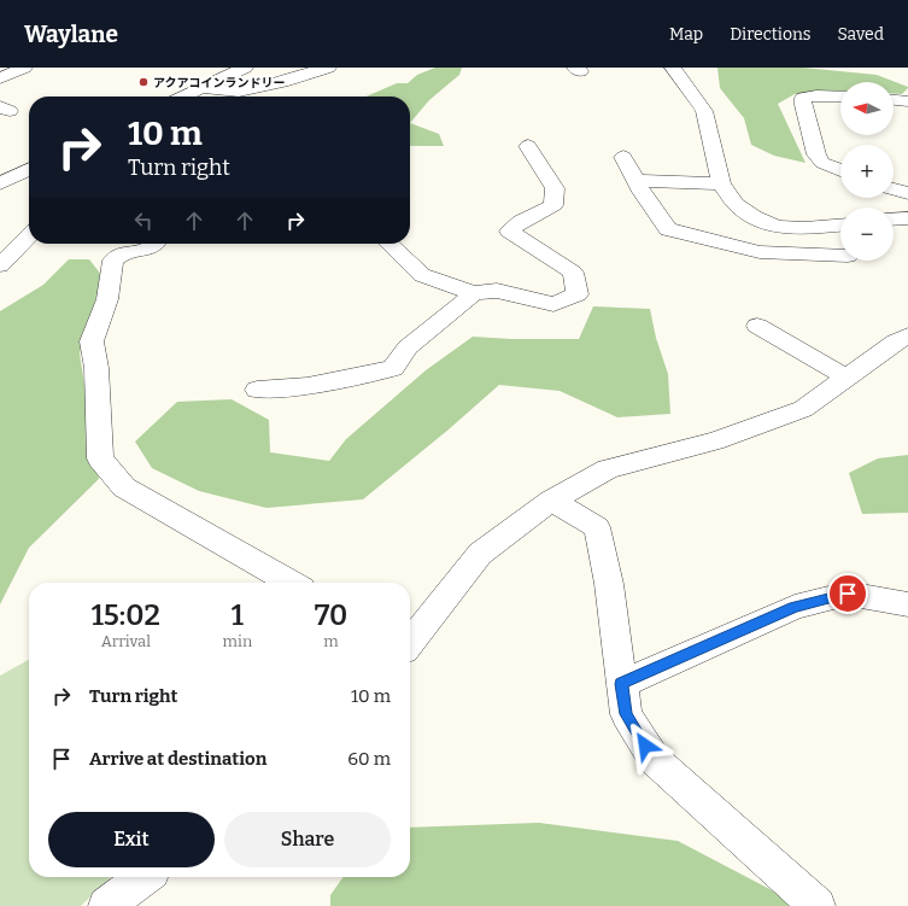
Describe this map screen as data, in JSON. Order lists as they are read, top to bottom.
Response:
{
  "places": ["アクアコインランドリー"],
  "north": "left",
  "page": {
    "header": "Waylane",
    "nav": ["Map", "Directions", "Saved"],
    "map_buttons": ["+", "−"],
    "turn": ["10 m", "Turn right"],
    "eta": [
      "15:02",
      "Arrival",
      "1",
      "min",
      "70",
      "m"
    ],
    "list": [
      {
        "name": "Turn right",
        "value": "10 m"
      },
      {
        "name": "Arrive at destination",
        "value": "60 m"
      }
    ],
    "buttons": ["Exit", "Share"]
  }
}
